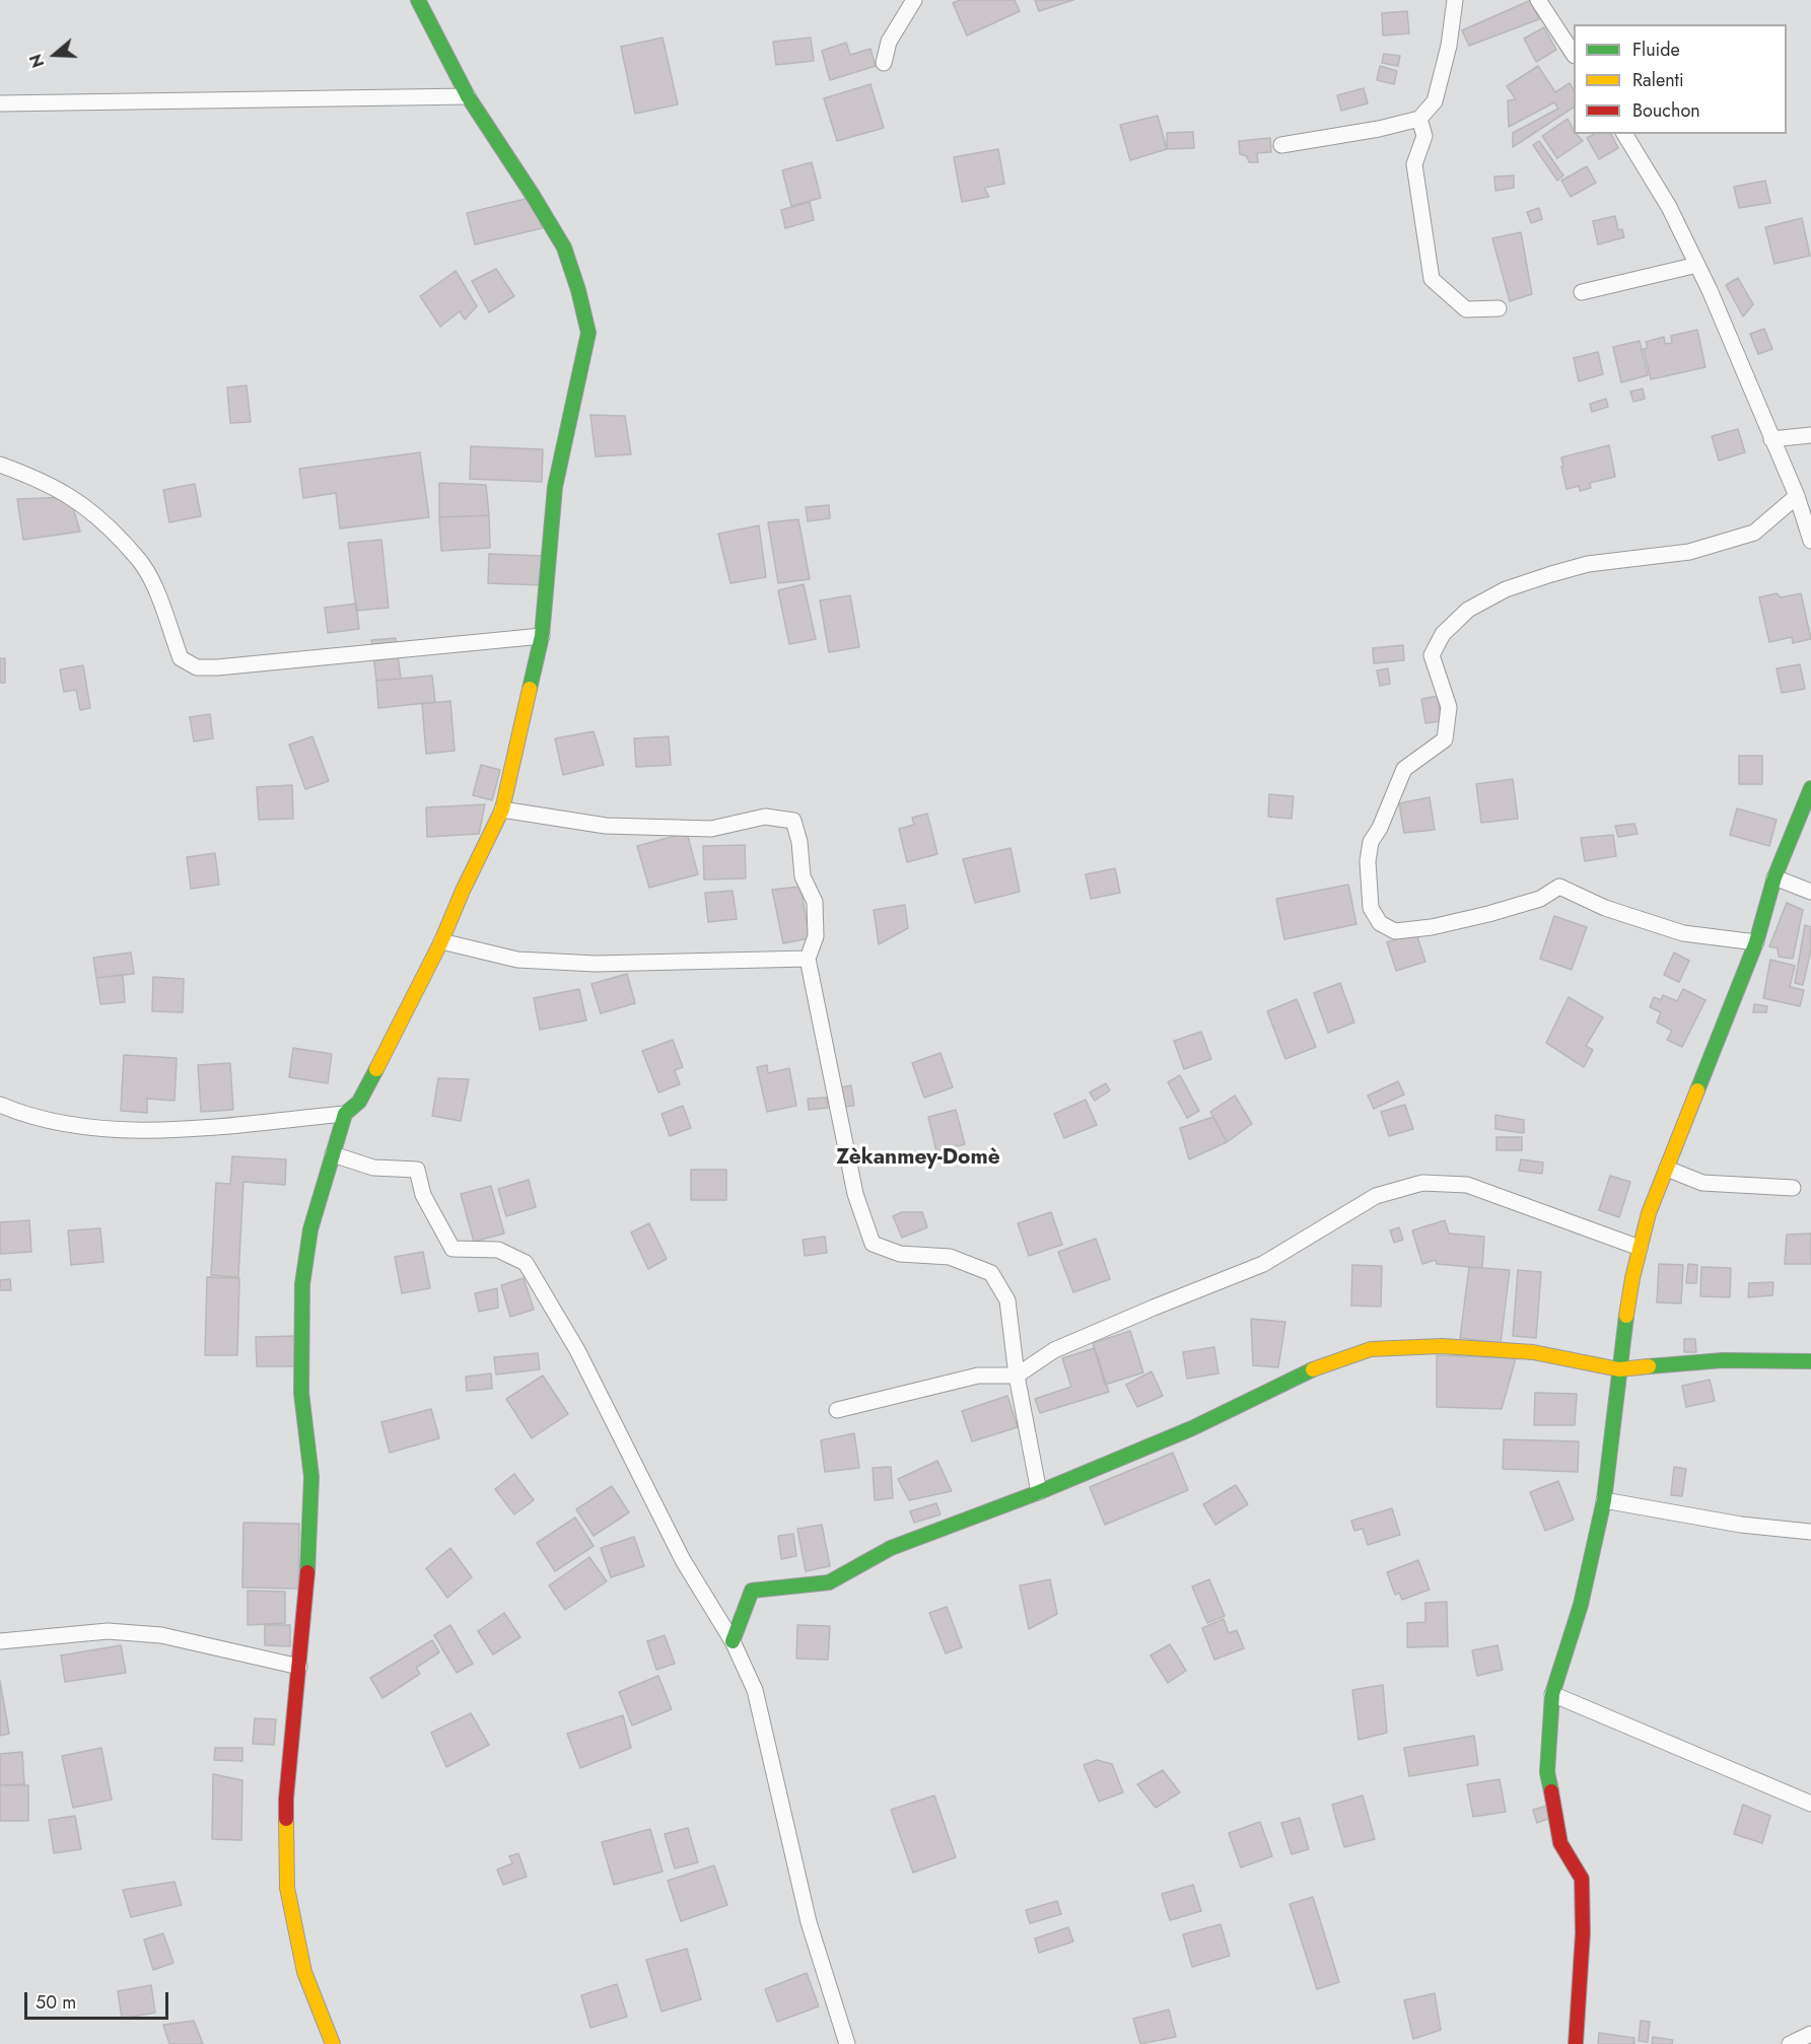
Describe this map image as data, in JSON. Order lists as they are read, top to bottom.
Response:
{
  "districts": ["Zèkanmey-Domè"],
  "legend": ["Fluide", "Ralenti", "Bouchon"],
  "scale_bar": "50 m",
  "north": "left"
}
